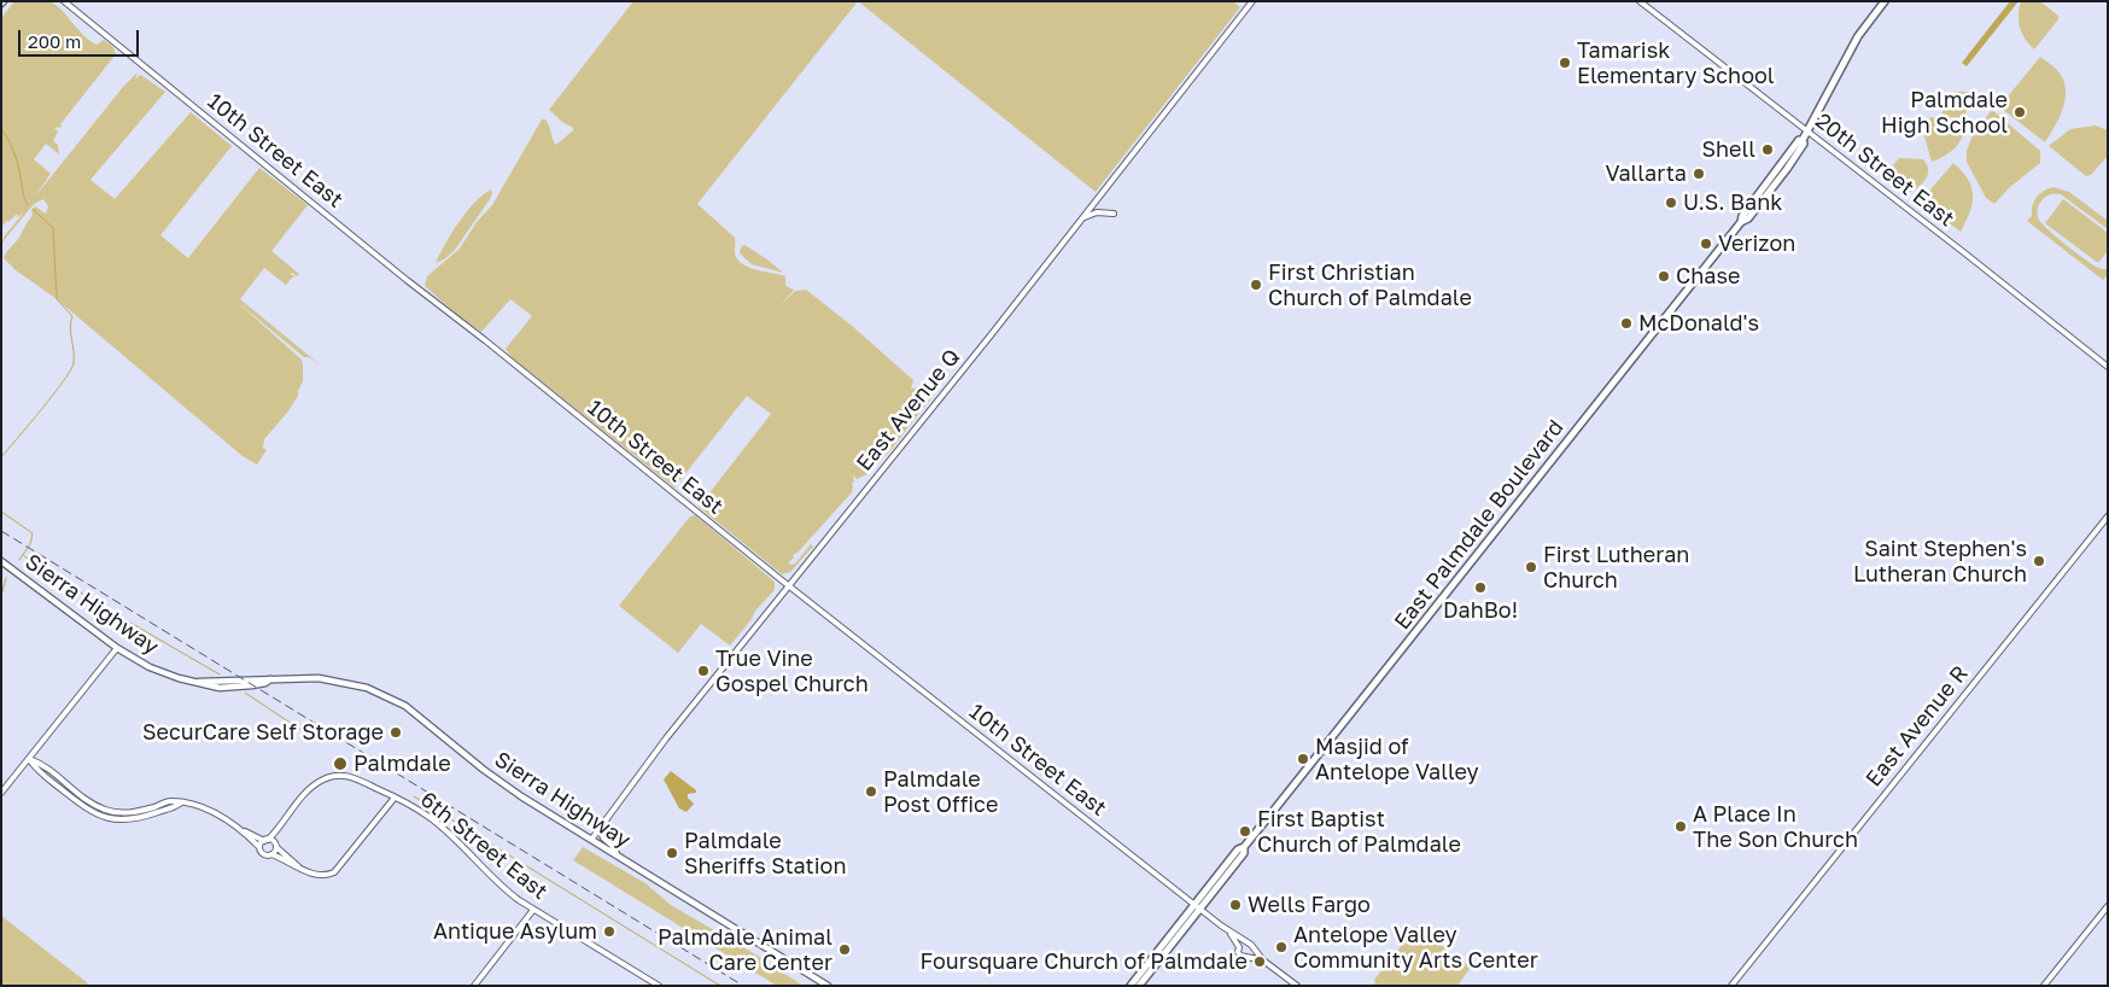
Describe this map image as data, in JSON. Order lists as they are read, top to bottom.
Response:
{
  "streets": {
    "highway": ["East Palmdale Boulevard"],
    "main road": [
      "10th Street East",
      "20th Street East",
      "East Avenue Q",
      "Sierra Highway",
      "East Avenue R",
      "6th Street East"
    ]
  },
  "crossings": [
    ["10th Street East", "East Avenue Q"],
    ["10th Street East", "East Palmdale Boulevard"],
    ["20th Street East", "East Palmdale Boulevard"],
    ["East Avenue Q", "Sierra Highway"]
  ],
  "places": [
    "Tamarisk Elementary School",
    "Palmdale High School",
    "Shell",
    "Vallarta",
    "U.S. Bank",
    "Verizon",
    "Chase",
    "First Christian Church of Palmdale",
    "McDonald's",
    "Saint Stephen's Lutheran Church",
    "First Lutheran Church",
    "DahBo!",
    "True Vine Gospel Church",
    "SecurCare Self Storage",
    "Masjid of Antelope Valley",
    "Palmdale",
    "Palmdale Post Office",
    "A Place In The Son Church",
    "First Baptist Church of Palmdale",
    "Palmdale Sheriffs Station",
    "Wells Fargo",
    "Antique Asylum",
    "Antelope Valley Community Arts Center",
    "Palmdale Animal Care Center",
    "Foursquare Church of Palmdale"
  ],
  "scale_bar": "200 m"
}
